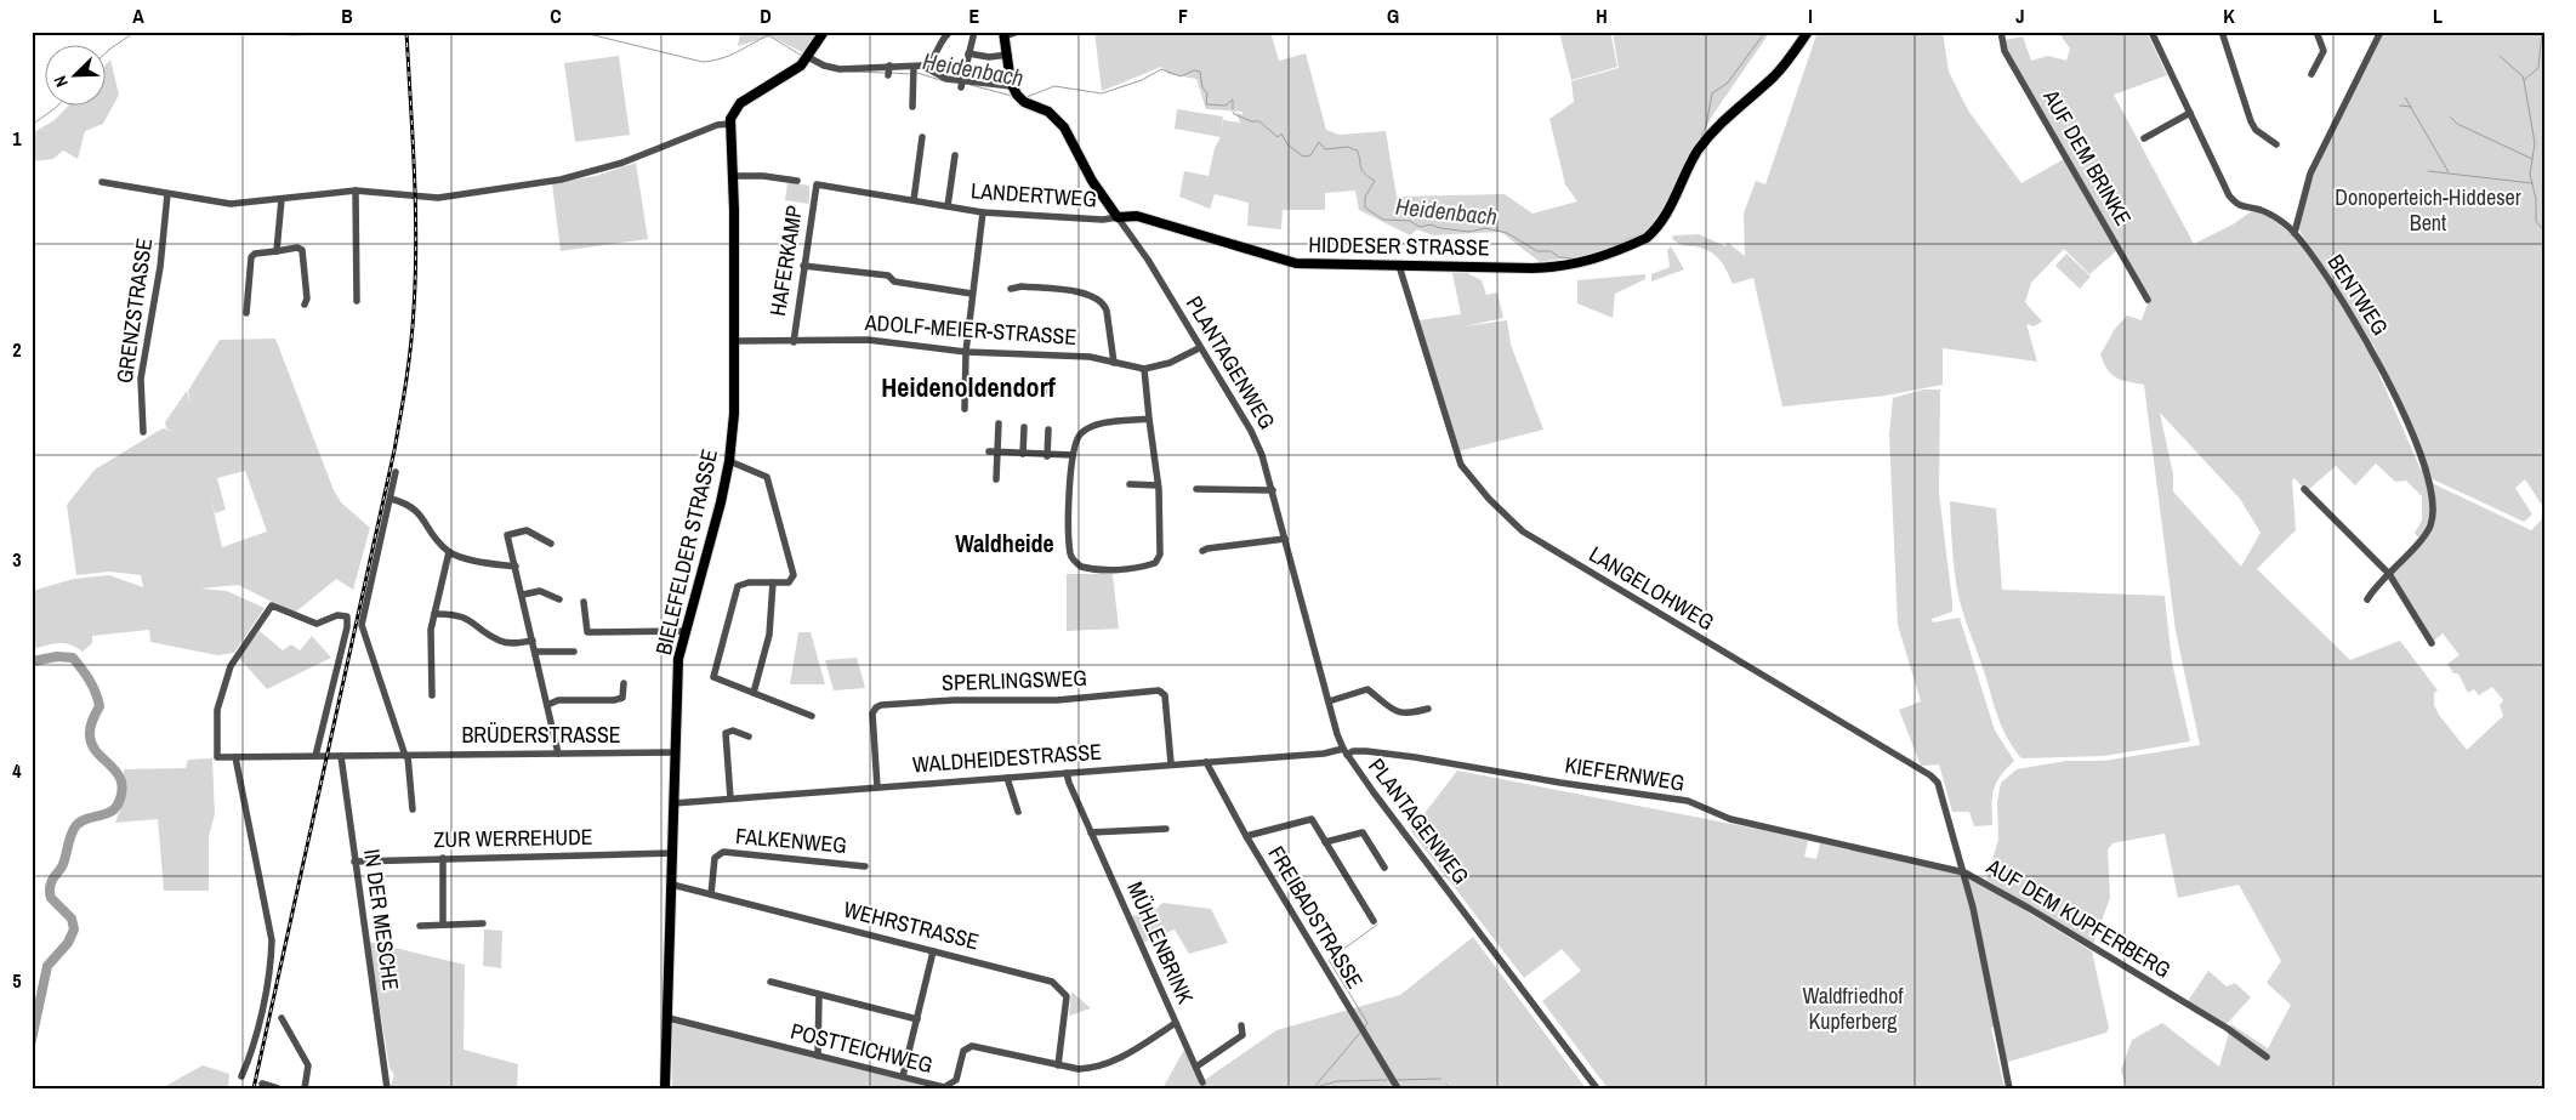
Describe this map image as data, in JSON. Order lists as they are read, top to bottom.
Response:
{
  "streets": {
    "main road": ["HIDDESER STRASSE", "BIELEFELDER STRASSE"],
    "street": [
      "AUF DEM BRINKE",
      "LANDERTWEG",
      "HAFERKAMP",
      "BENTWEG",
      "GRENZSTRASSE",
      "ADOLF-MEIER-STRASSE",
      "PLANTAGENWEG",
      "LANGELOHWEG",
      "SPERLINGSWEG",
      "BRÜDERSTRASSE",
      "WALDHEIDESTRASSE",
      "KIEFERNWEG",
      "ZUR WERREHUDE",
      "FALKENWEG",
      "FREIBADSTRASSE",
      "AUF DEM KUPFERBERG",
      "IN DER MESCHE",
      "WEHRSTRASSE",
      "MÜHLENBRINK",
      "POSTTEICHWEG"
    ]
  },
  "crossings": [
    ["LANDERTWEG", "HIDDESER STRASSE"],
    ["LANDERTWEG", "HAFERKAMP"],
    ["LANDERTWEG", "PLANTAGENWEG"],
    ["HIDDESER STRASSE", "PLANTAGENWEG"],
    ["HIDDESER STRASSE", "LANGELOHWEG"],
    ["HAFERKAMP", "ADOLF-MEIER-STRASSE"],
    ["ADOLF-MEIER-STRASSE", "PLANTAGENWEG"],
    ["ADOLF-MEIER-STRASSE", "BIELEFELDER STRASSE"],
    ["PLANTAGENWEG", "WALDHEIDESTRASSE"],
    ["PLANTAGENWEG", "KIEFERNWEG"],
    ["BIELEFELDER STRASSE", "BRÜDERSTRASSE"],
    ["BIELEFELDER STRASSE", "WALDHEIDESTRASSE"],
    ["BIELEFELDER STRASSE", "ZUR WERREHUDE"],
    ["BIELEFELDER STRASSE", "WEHRSTRASSE"],
    ["BIELEFELDER STRASSE", "POSTTEICHWEG"],
    ["LANGELOHWEG", "KIEFERNWEG"],
    ["LANGELOHWEG", "AUF DEM KUPFERBERG"],
    ["SPERLINGSWEG", "WALDHEIDESTRASSE"],
    ["BRÜDERSTRASSE", "IN DER MESCHE"],
    ["WALDHEIDESTRASSE", "KIEFERNWEG"],
    ["WALDHEIDESTRASSE", "FREIBADSTRASSE"],
    ["WALDHEIDESTRASSE", "MÜHLENBRINK"],
    ["KIEFERNWEG", "AUF DEM KUPFERBERG"],
    ["ZUR WERREHUDE", "IN DER MESCHE"],
    ["FALKENWEG", "WEHRSTRASSE"],
    ["WEHRSTRASSE", "POSTTEICHWEG"],
    ["MÜHLENBRINK", "POSTTEICHWEG"]
  ],
  "districts": ["Heidenoldendorf", "Waldheide"],
  "water": ["Heidenbach"],
  "parks": ["Donoperteich-Hiddeser Bent", "Waldfriedhof Kupferberg"],
  "north": "bottom left",
  "grid": {
    "columns": [
      "A",
      "B",
      "C",
      "D",
      "E",
      "F",
      "G",
      "H",
      "I",
      "J",
      "K",
      "L"
    ],
    "rows": [
      "1",
      "2",
      "3",
      "4",
      "5"
    ]
  }
}
